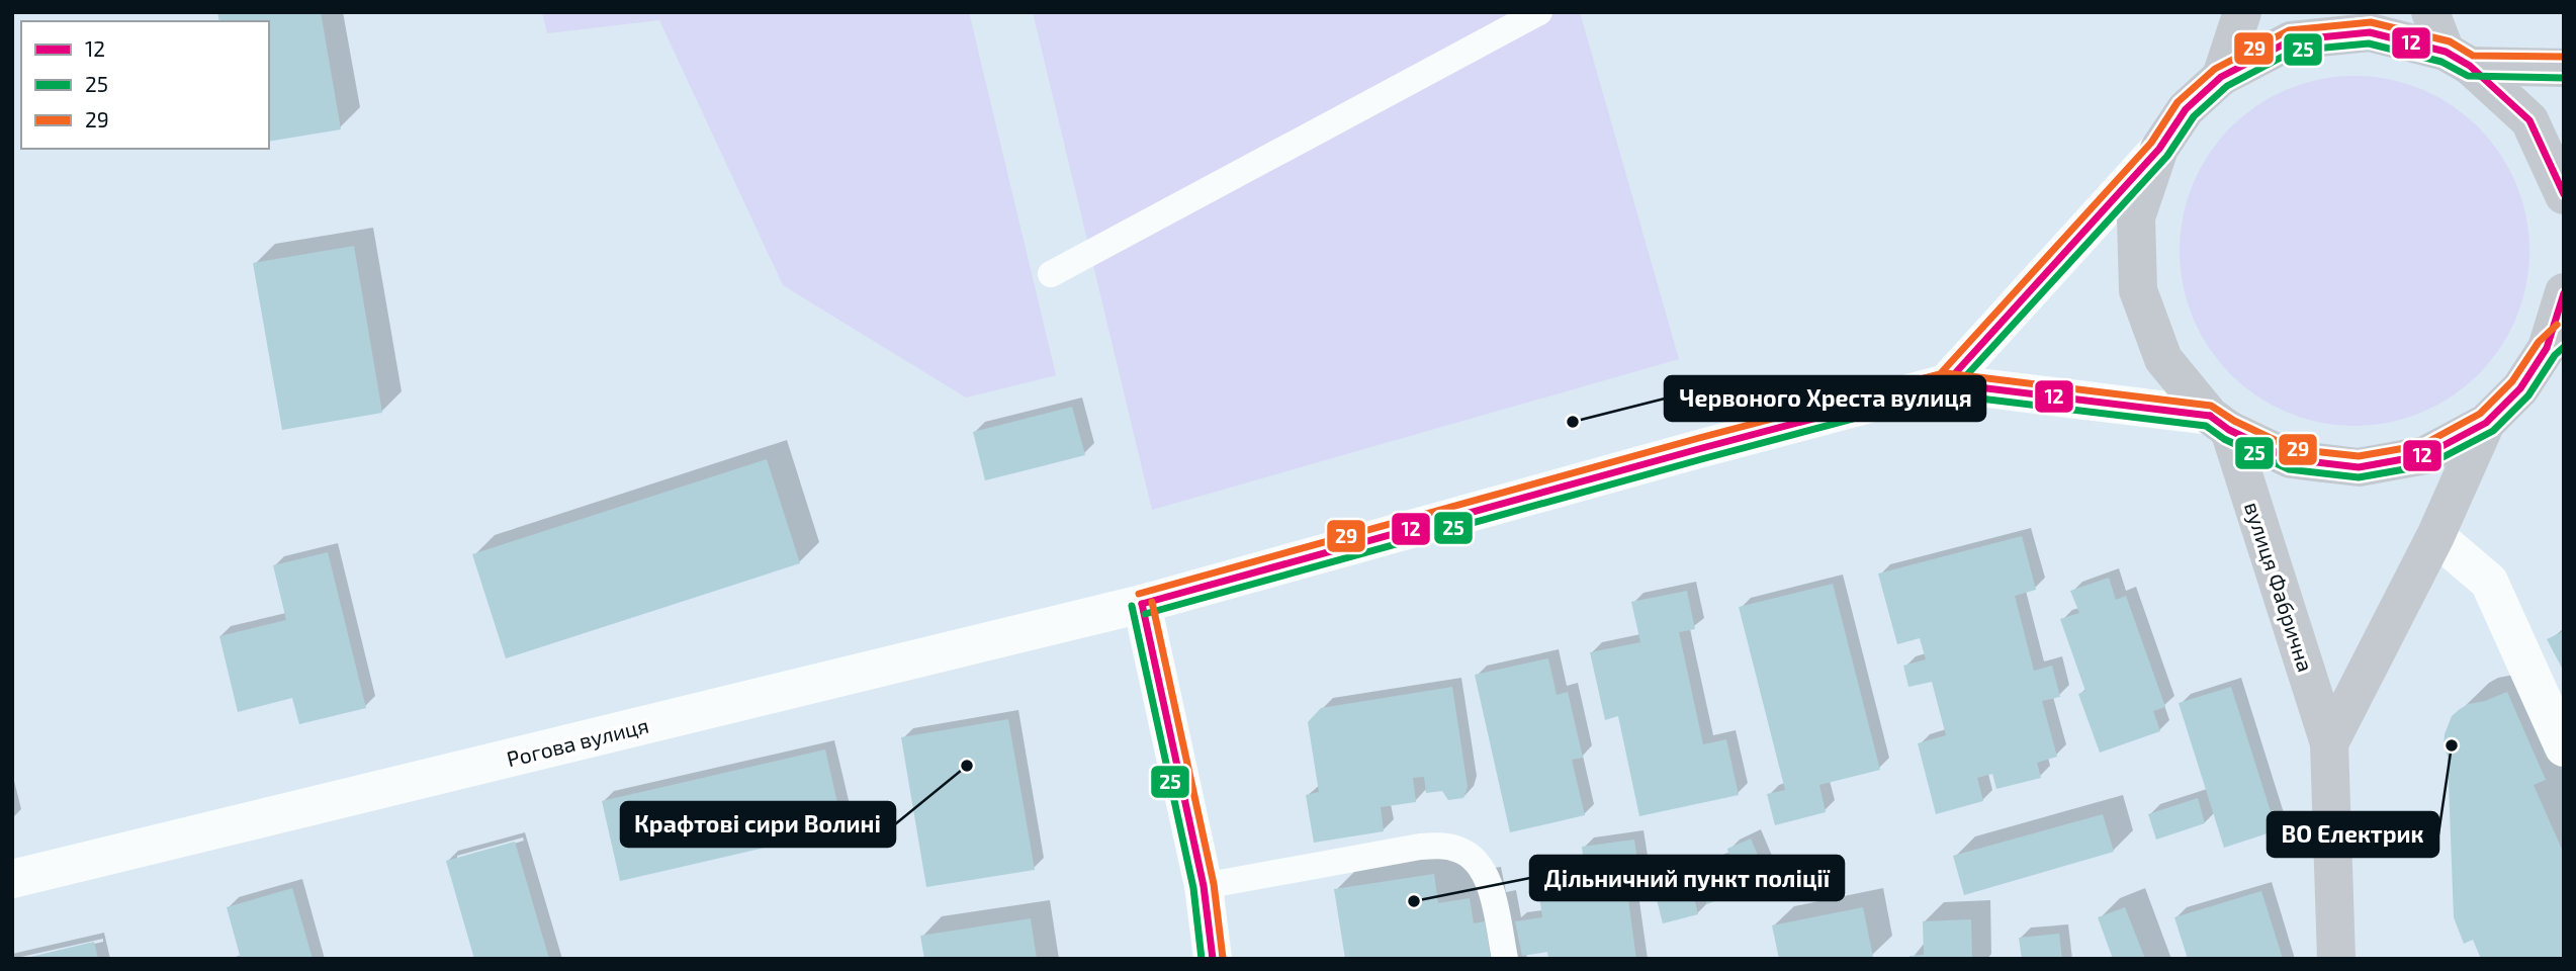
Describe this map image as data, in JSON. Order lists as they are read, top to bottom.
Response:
{
  "streets": {
    "main road": ["вулиця Фабрична", "Рогова вулиця"]
  },
  "places": [
    "Червоного Хреста вулиця",
    "ВО Електрик",
    "Крафтові сири Волині",
    "Дільничний пункт поліції"
  ],
  "lines": ["transit line 29", "transit line 12", "transit line 25"],
  "legend": ["12", "25", "29"]
}
